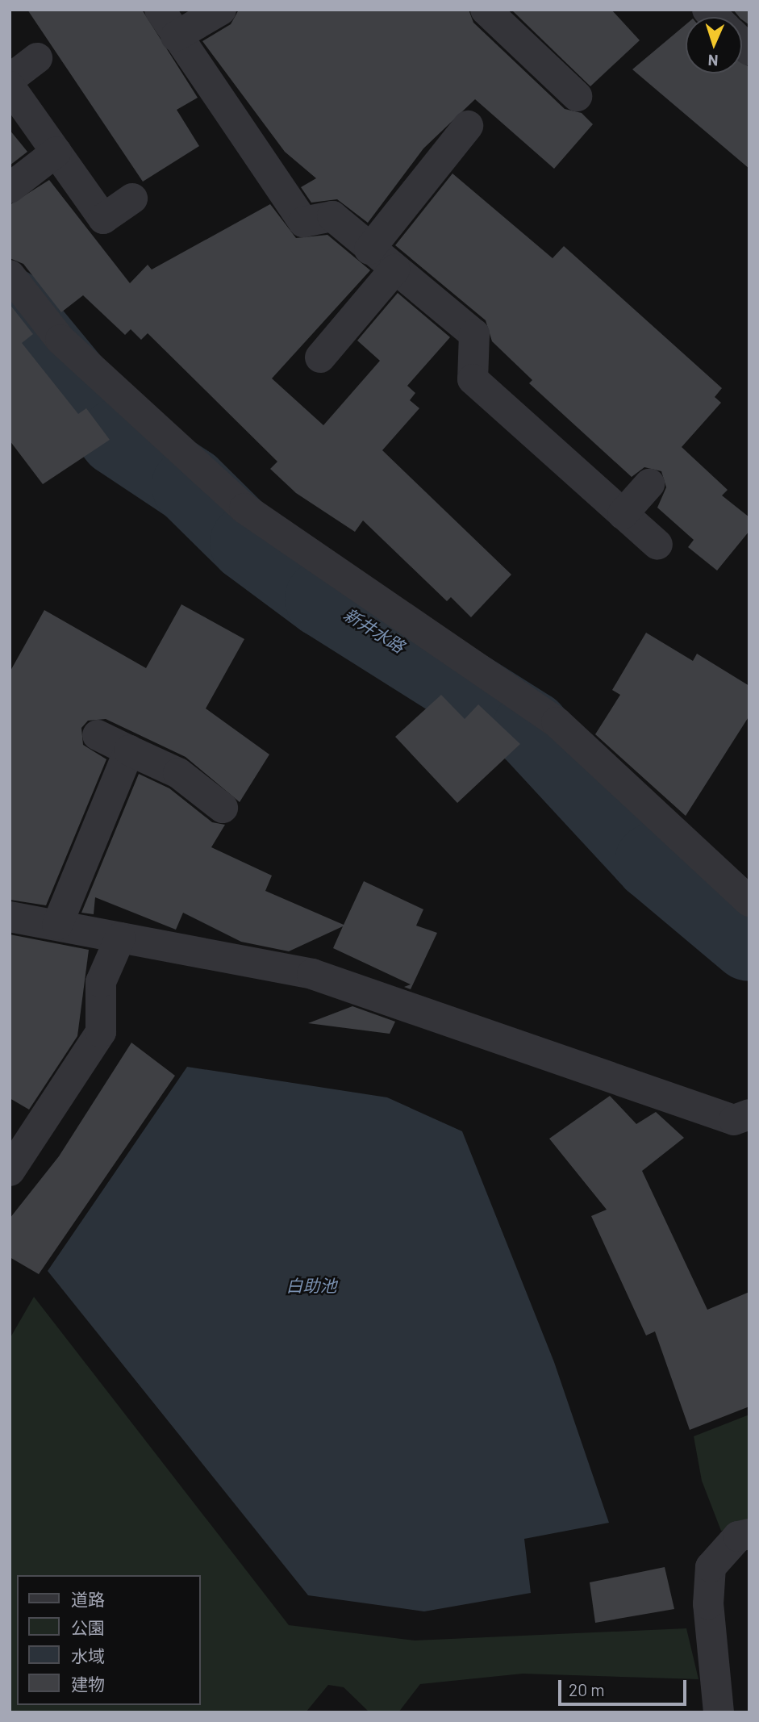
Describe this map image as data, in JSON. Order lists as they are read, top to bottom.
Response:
{
  "water": ["新井水路", "白助池"],
  "legend": [
    "道路",
    "公園",
    "水域",
    "建物"
  ],
  "scale_bar": "20 m",
  "north": "bottom"
}
